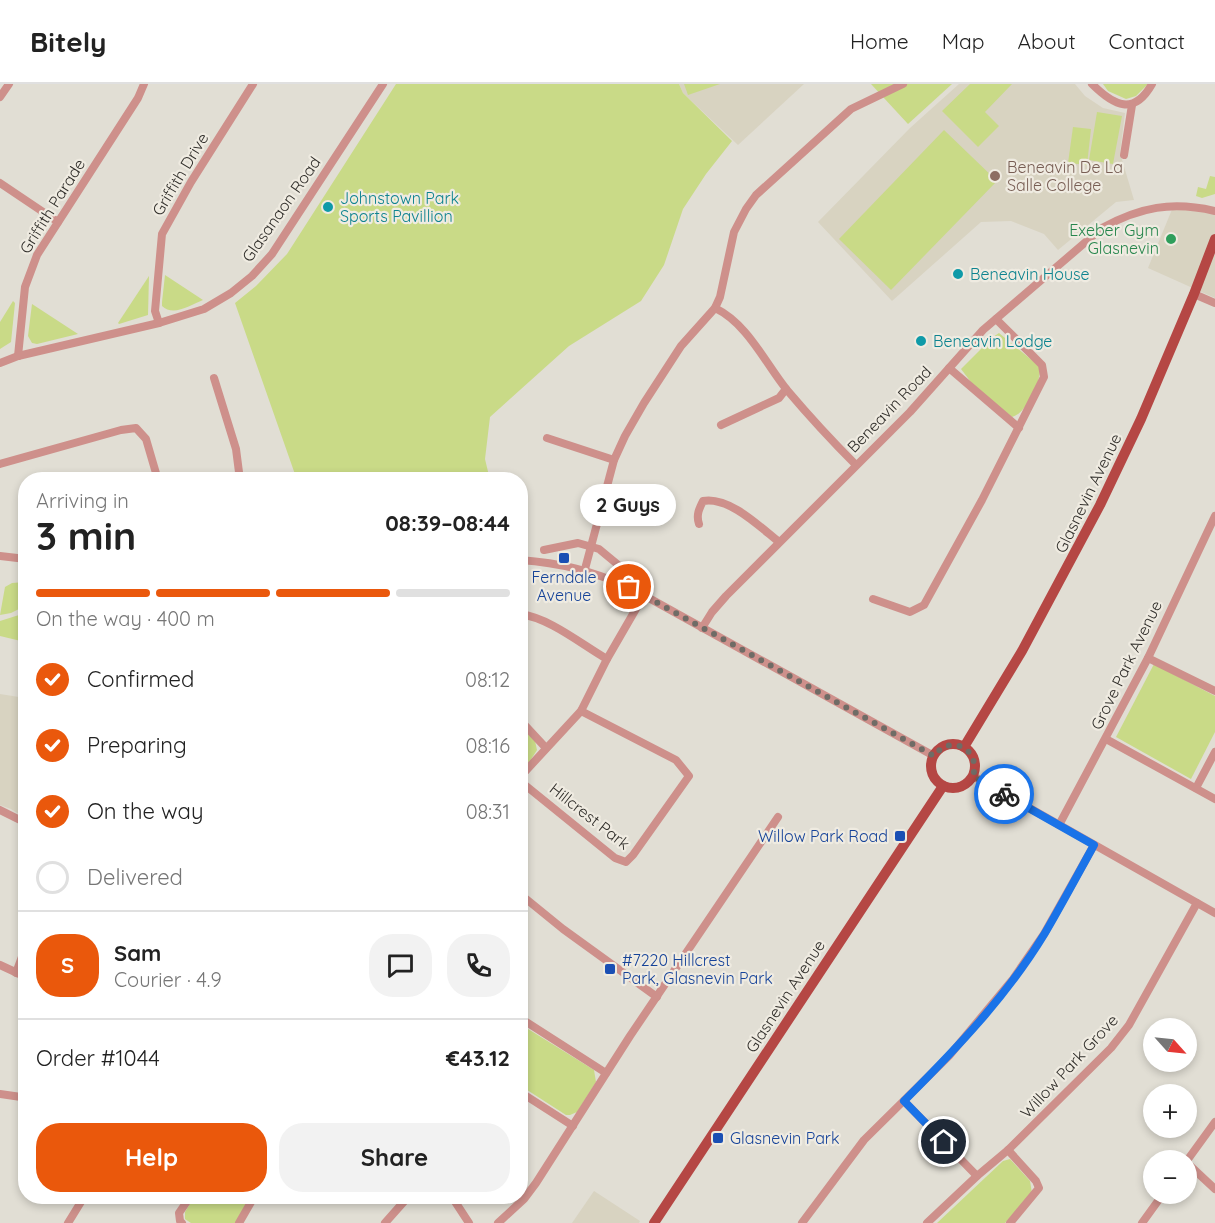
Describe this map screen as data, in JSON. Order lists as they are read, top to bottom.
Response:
{
  "streets": {
    "main road": ["Glasnevin Avenue"],
    "street": [
      "Griffith Drive",
      "Griffith Parade",
      "Glasanaon Road",
      "Beneavin Road",
      "Grove Park Avenue",
      "Hillcrest Park",
      "Willow Park Grove"
    ]
  },
  "crossings": [
    ["Griffith Drive", "Glasanaon Road"],
    ["Griffith Parade", "Glasanaon Road"]
  ],
  "places": {
    "other": [
      "Beneavin De La Salle College",
      "Johnstown Park Sports Pavillion",
      "Exeber Gym Glasnevin",
      "Beneavin House",
      "Beneavin Lodge",
      "2 Guys"
    ],
    "transit": [
      "Ferndale Avenue",
      "Willow Park Road",
      "#7220 Hillcrest Park, Glasnevin Park",
      "Glasnevin Park"
    ]
  },
  "north": "bottom right",
  "page": {
    "header": "Bitely",
    "nav": [
      "Home",
      "Map",
      "About",
      "Contact"
    ],
    "heading": ["3 min", "Arriving in", "08:39–08:44"],
    "panel": [
      "Sam",
      "Courier · 4.9",
      "Order #1044",
      "€43.12"
    ],
    "bubble": "2 Guys",
    "bar": "On the way · 400 m",
    "list": [
      ["Confirmed", "08:12"],
      ["Preparing", "08:16"],
      ["On the way", "08:31"],
      "Delivered"
    ],
    "round": "S",
    "map_buttons": ["+", "−"],
    "buttons": ["Help", "Share"]
  }
}
